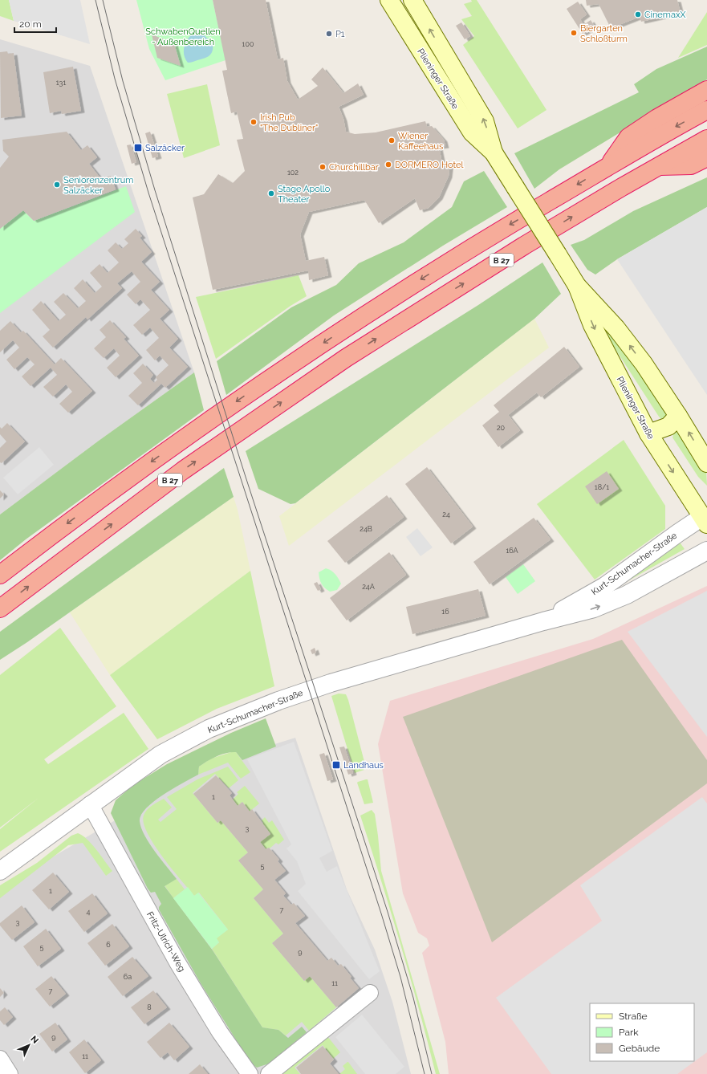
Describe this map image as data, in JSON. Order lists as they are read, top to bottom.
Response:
{
  "streets": {
    "highway": ["B 27"],
    "main road": ["Plieninger Straße"],
    "street": ["Kurt-Schumacher-Straße", "Fritz-Ulrich-Weg"]
  },
  "crossings": [
    ["Plieninger Straße", "Kurt-Schumacher-Straße"],
    ["Kurt-Schumacher-Straße", "Fritz-Ulrich-Weg"]
  ],
  "parks": ["SchwabenQuellen - Außenbereich"],
  "places": {
    "other": [
      "CinemaxX",
      "Biergarten Schloßturm",
      "P1",
      "Irish Pub \"The Dubliner\"",
      "Wiener Kaffeehaus",
      "DORMERO Hotel",
      "Churchillbar",
      "Seniorenzentrum Salzäcker",
      "Stage Apollo Theater"
    ],
    "transit": ["Salzäcker", "Landhaus"]
  },
  "house_numbers": [
    "100",
    "131",
    "102",
    "20",
    "18/1",
    "24",
    "24B",
    "16A",
    "24A",
    "16",
    "1",
    "3",
    "5",
    "1",
    "7",
    "4",
    "3",
    "6",
    "5",
    "9",
    "6a",
    "11",
    "7",
    "8",
    "9",
    "11"
  ],
  "legend": ["Straße", "Park", "Gebäude"],
  "scale_bar": "20 m",
  "north": "top right"
}
